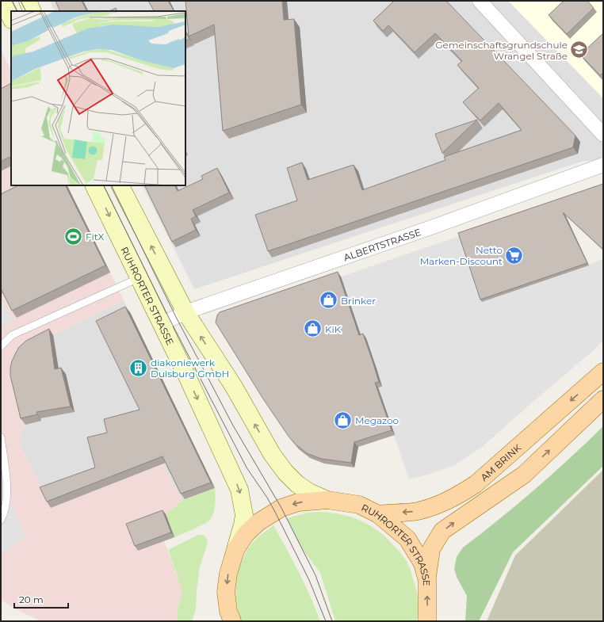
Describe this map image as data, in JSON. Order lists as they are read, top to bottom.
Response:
{
  "streets": {
    "main road": ["RUHRORTER STRASSE", "AM BRINK"],
    "street": ["ALBERTSTRASSE"]
  },
  "crossings": [
    ["ALBERTSTRASSE", "RUHRORTER STRASSE"],
    ["RUHRORTER STRASSE", "AM BRINK"]
  ],
  "places": {
    "school or university": ["Gemeinschaftsgrundschule Wrangel Straße"],
    "sports": ["FitX"],
    "supermarket": ["Netto Marken-Discount"],
    "shop": ["Brinker", "KiK", "Megazoo"],
    "building": ["diakoniewerk Duisburg GmbH"]
  },
  "scale_bar": "20 m"
}
